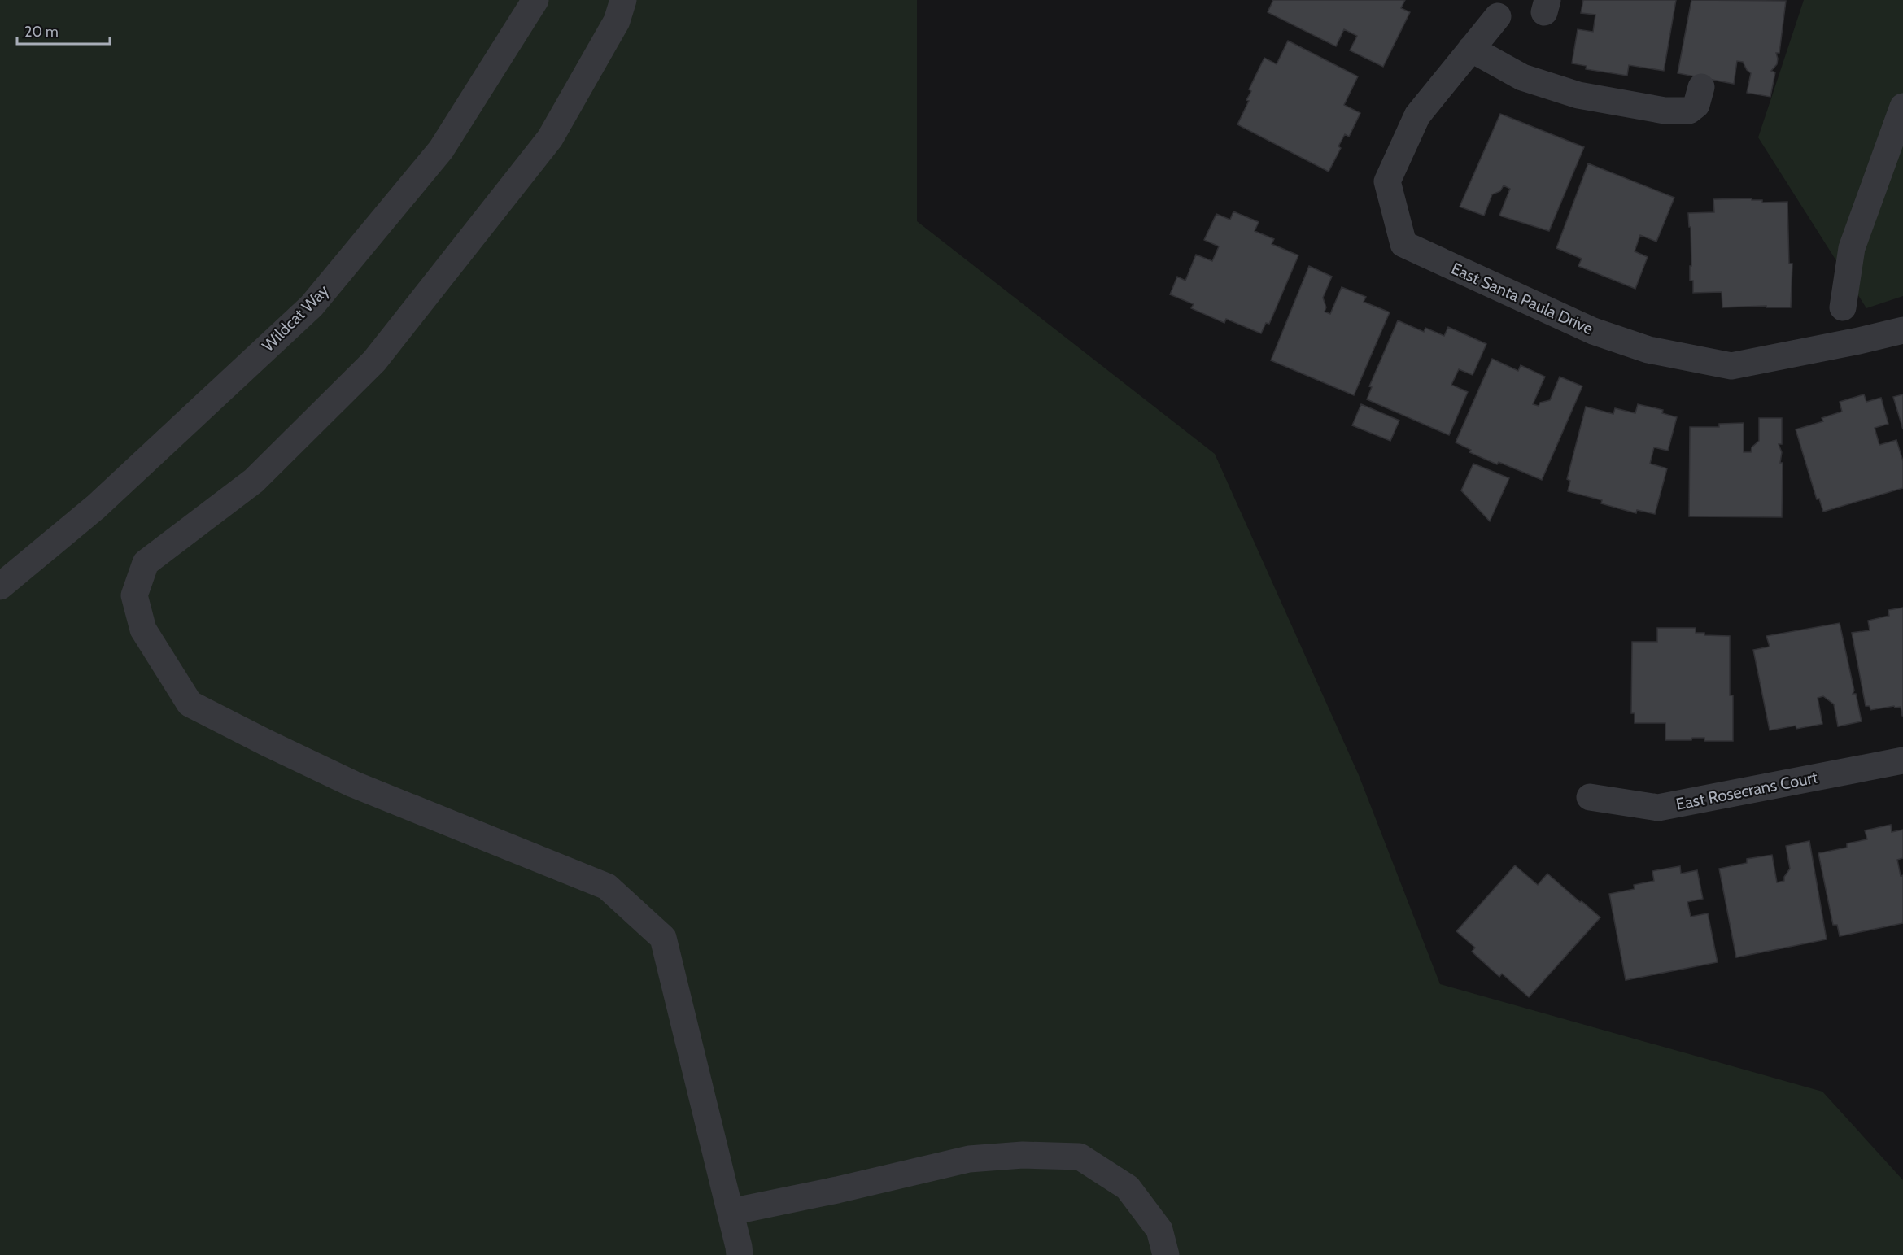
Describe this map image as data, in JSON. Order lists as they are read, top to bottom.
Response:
{
  "streets": {
    "street": ["East Santa Paula Drive", "Wildcat Way", "East Rosecrans Court"]
  },
  "scale_bar": "20 m"
}
